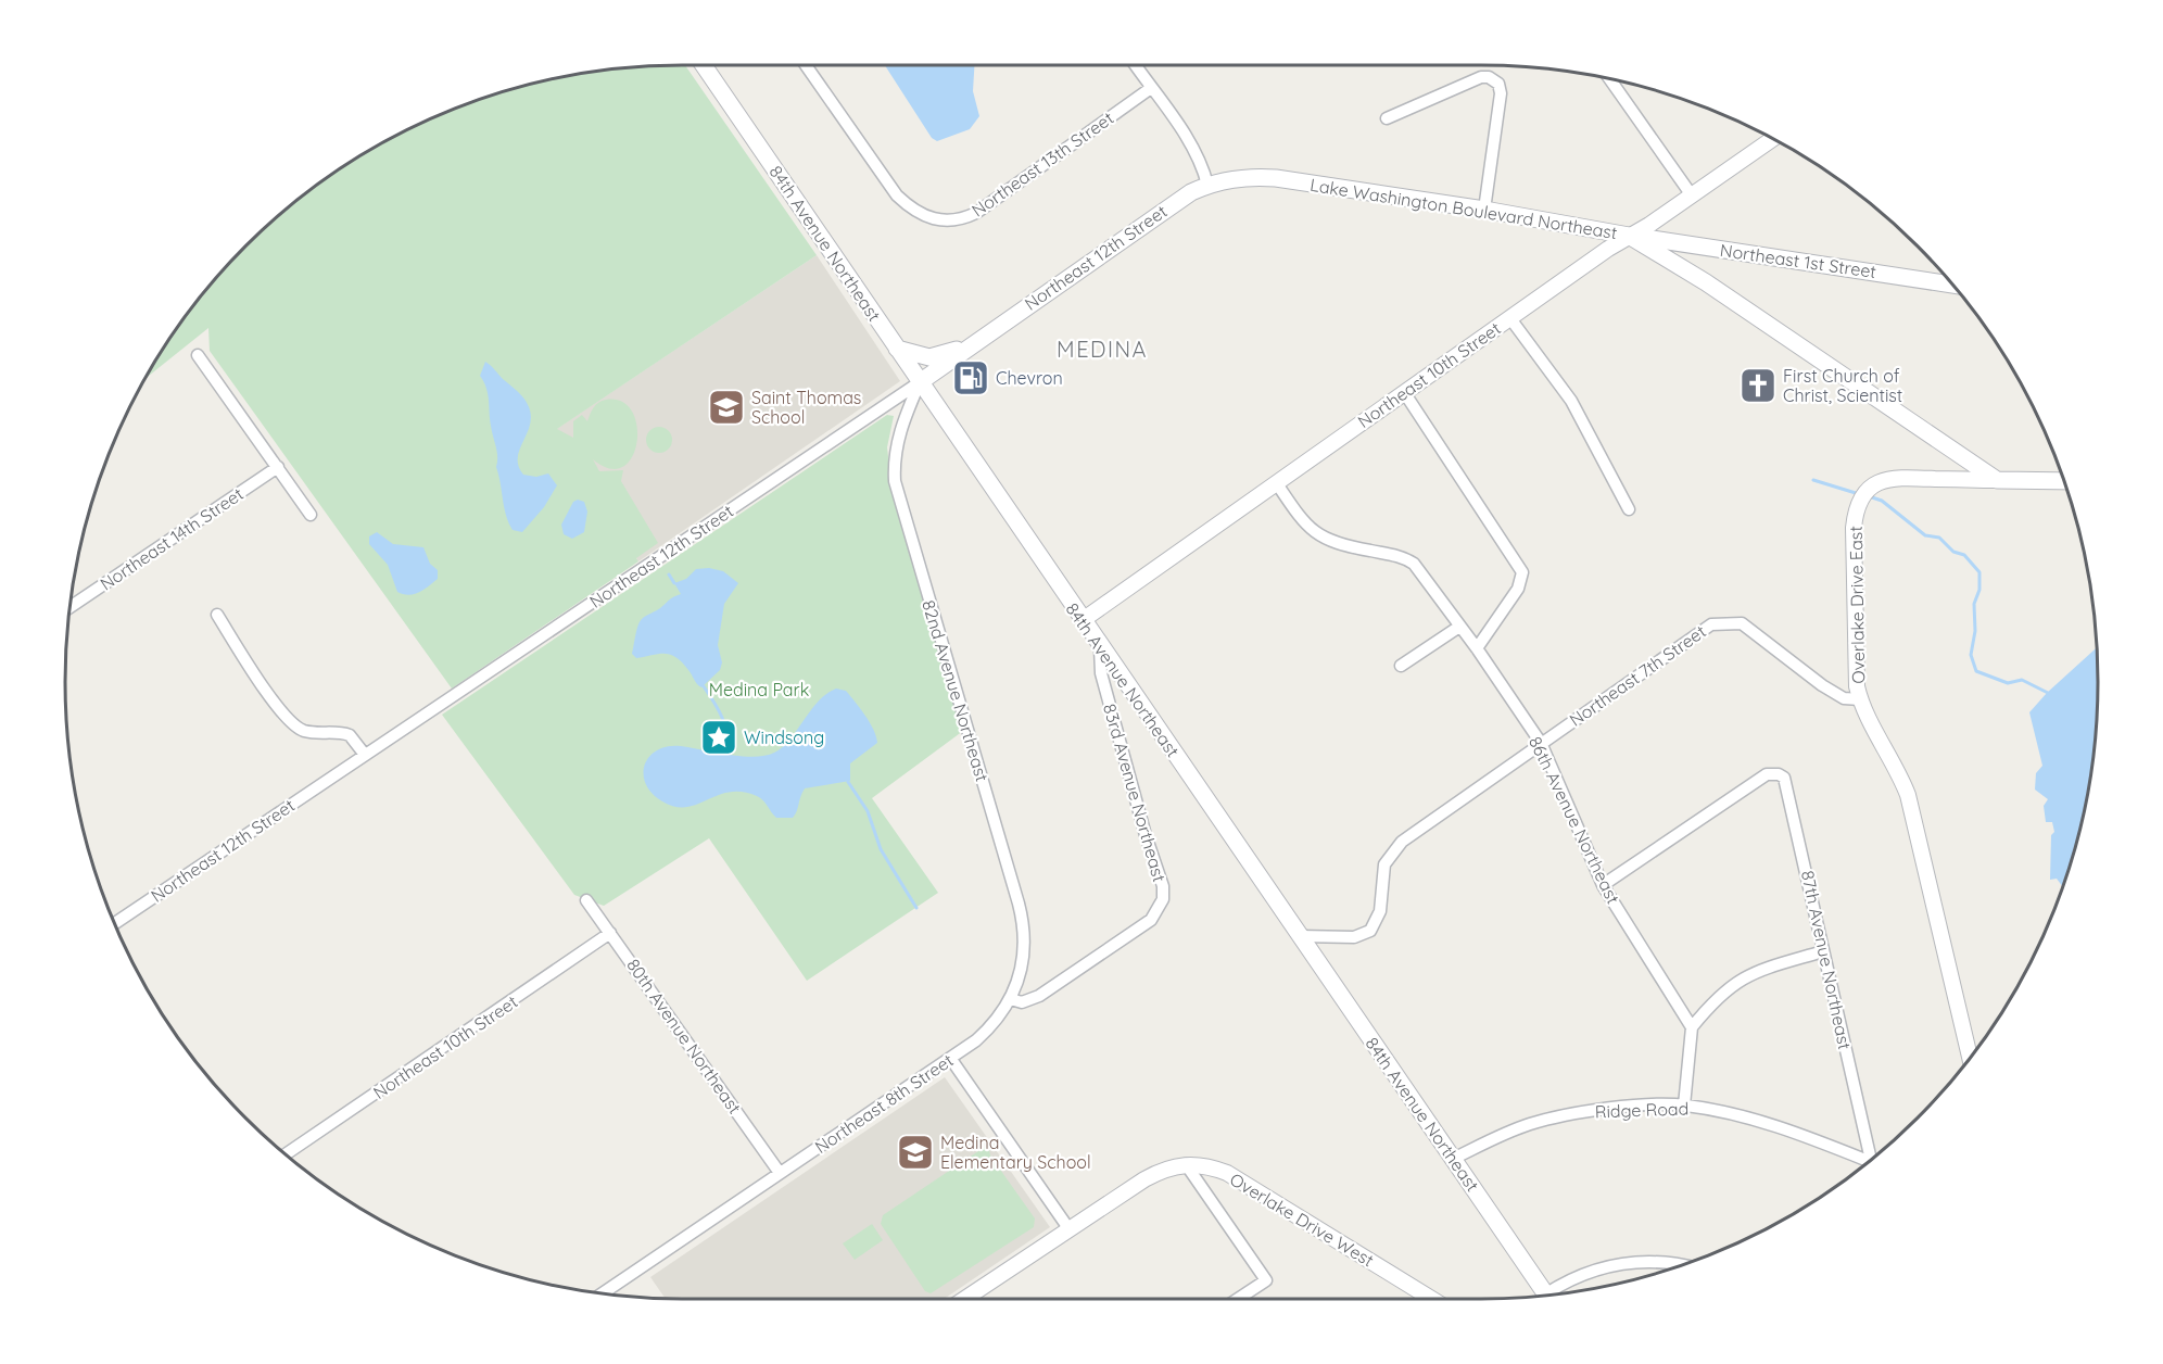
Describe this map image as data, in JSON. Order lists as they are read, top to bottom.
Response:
{
  "streets": {
    "main road": [
      "Lake Washington Boulevard Northeast",
      "84th Avenue Northeast",
      "Northeast 12th Street",
      "Northeast 1st Street"
    ],
    "street": [
      "Northeast 13th Street",
      "Northeast 10th Street",
      "Northeast 14th Street",
      "Overlake Drive East",
      "Northeast 7th Street",
      "82nd Avenue Northeast",
      "83rd Avenue Northeast",
      "86th Avenue Northeast",
      "87th Avenue Northeast",
      "80th Avenue Northeast",
      "Northeast 8th Street",
      "Ridge Road",
      "Overlake Drive West"
    ]
  },
  "crossings": [
    ["Lake Washington Boulevard Northeast", "Northeast 12th Street"],
    ["Lake Washington Boulevard Northeast", "Northeast 1st Street"],
    ["Lake Washington Boulevard Northeast", "Northeast 10th Street"],
    ["Lake Washington Boulevard Northeast", "Overlake Drive East"],
    ["84th Avenue Northeast", "Northeast 12th Street"],
    ["84th Avenue Northeast", "Northeast 10th Street"],
    ["84th Avenue Northeast", "Northeast 7th Street"],
    ["84th Avenue Northeast", "82nd Avenue Northeast"],
    ["84th Avenue Northeast", "83rd Avenue Northeast"],
    ["84th Avenue Northeast", "Ridge Road"],
    ["Northeast 12th Street", "82nd Avenue Northeast"],
    ["Northeast 1st Street", "Northeast 10th Street"],
    ["Northeast 10th Street", "86th Avenue Northeast"],
    ["Northeast 10th Street", "80th Avenue Northeast"],
    ["Overlake Drive East", "Northeast 7th Street"],
    ["Northeast 7th Street", "86th Avenue Northeast"],
    ["82nd Avenue Northeast", "83rd Avenue Northeast"],
    ["82nd Avenue Northeast", "Northeast 8th Street"],
    ["83rd Avenue Northeast", "Northeast 8th Street"],
    ["86th Avenue Northeast", "87th Avenue Northeast"],
    ["80th Avenue Northeast", "Northeast 8th Street"]
  ],
  "districts": ["MEDINA"],
  "parks": ["Medina Park"],
  "places": {
    "fuel station": ["Chevron"],
    "church": ["First Church of Christ, Scientist"],
    "school or university": ["Saint Thomas School", "Medina Elementary School"],
    "place": ["Windsong"]
  }
}
